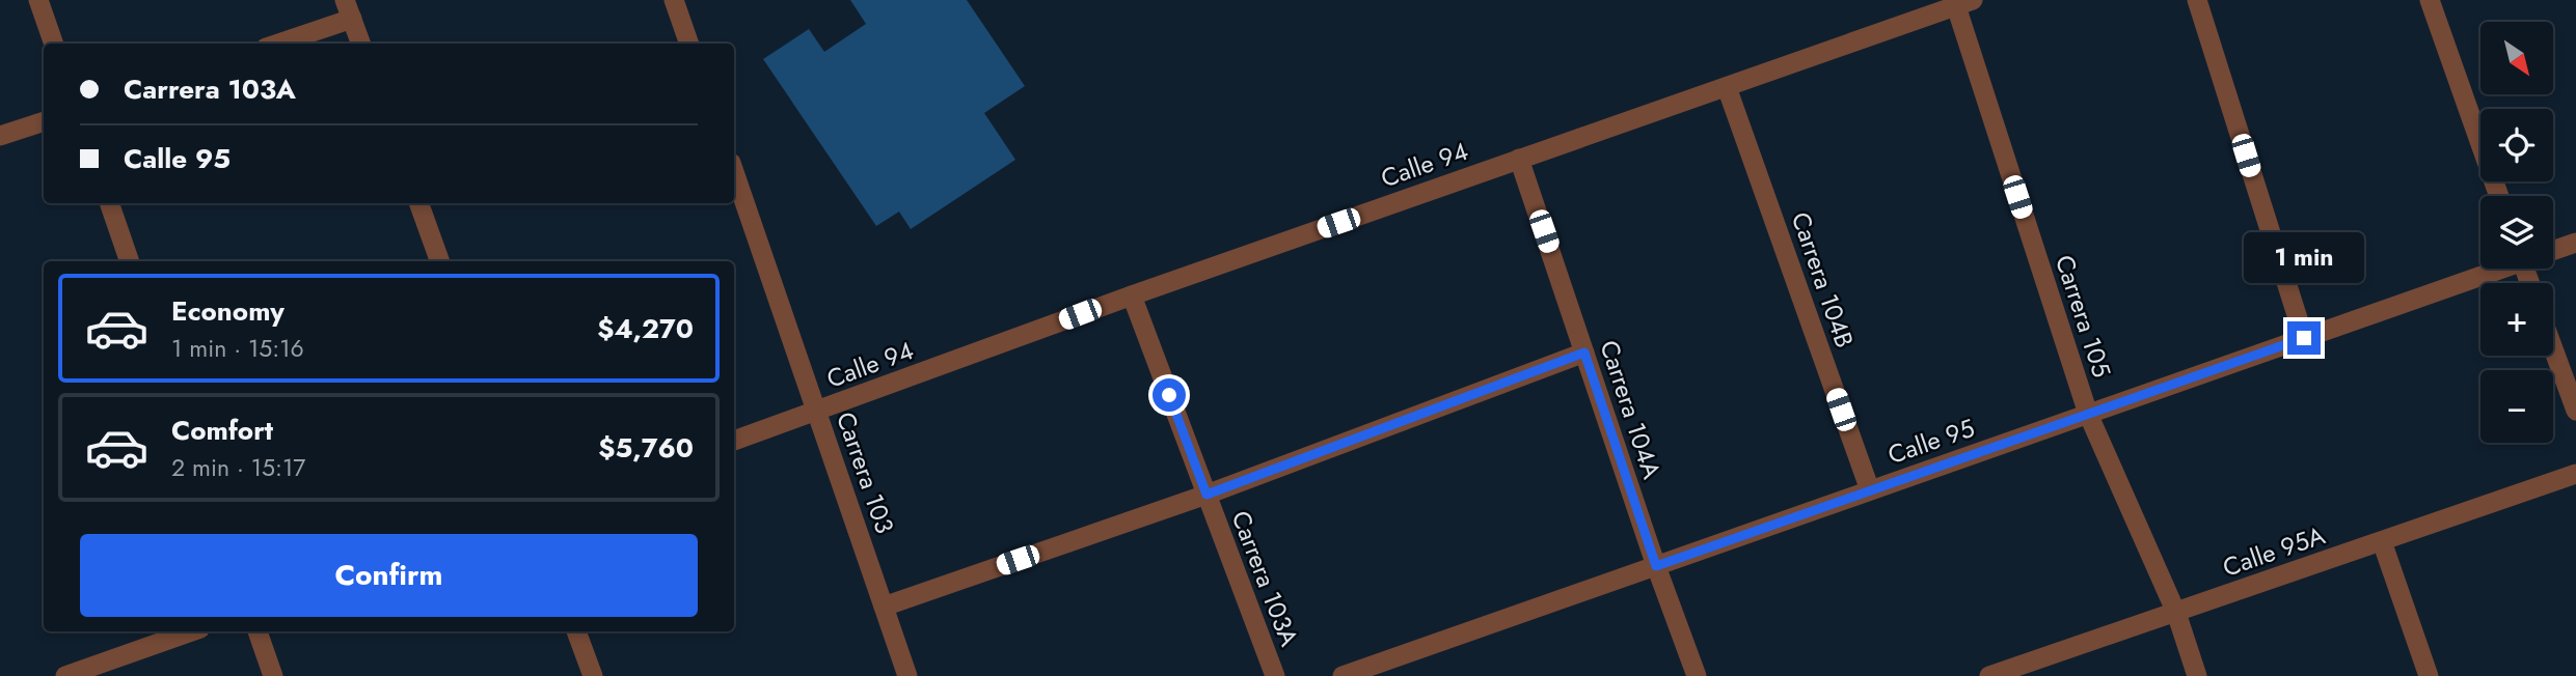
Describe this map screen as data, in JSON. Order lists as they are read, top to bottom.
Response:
{
  "streets": {
    "street": [
      "Calle 94",
      "Carrera 104B",
      "Carrera 105",
      "Carrera 104A",
      "Calle 95",
      "Carrera 103",
      "Calle 95A",
      "Carrera 103A"
    ]
  },
  "crossings": [
    ["Calle 94", "Carrera 104B"],
    ["Calle 94", "Carrera 105"],
    ["Calle 94", "Carrera 104A"],
    ["Calle 94", "Carrera 103"],
    ["Calle 94", "Carrera 103A"],
    ["Carrera 104B", "Calle 95"],
    ["Carrera 105", "Calle 95"],
    ["Carrera 105", "Calle 95A"],
    ["Carrera 104A", "Calle 95"]
  ],
  "north": "bottom right",
  "page": {
    "map_buttons": ["+", "−"],
    "banner": ["Carrera 103A", "Calle 95"],
    "bubble": "1 min",
    "list": [
      {
        "name": "Economy",
        "note": "1 min · 15:16",
        "value": "$4,270"
      },
      {
        "name": "Comfort",
        "note": "2 min · 15:17",
        "value": "$5,760"
      }
    ],
    "buttons": "Confirm"
  }
}
